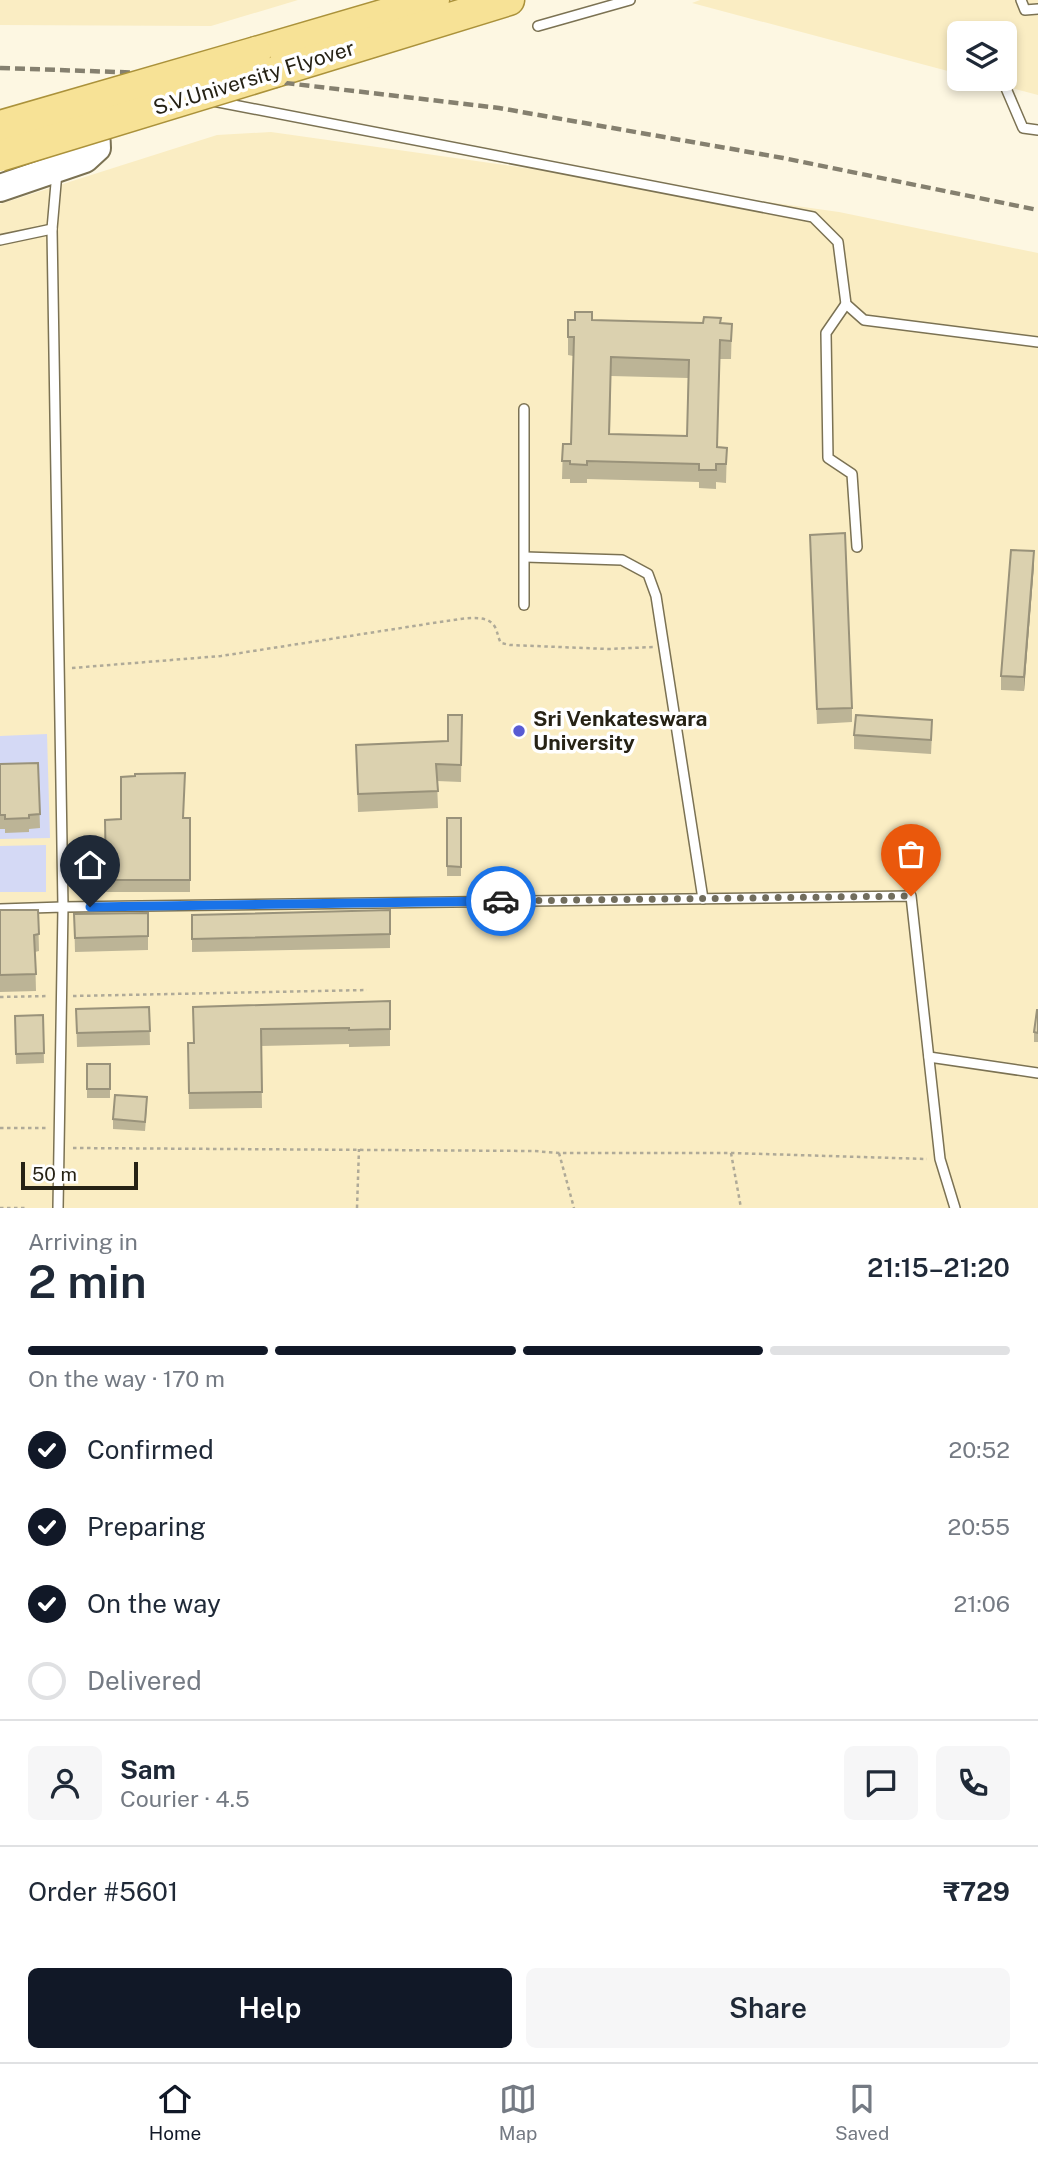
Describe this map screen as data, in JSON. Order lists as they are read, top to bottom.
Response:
{
  "streets": {
    "main road": ["S.V.University Flyover"]
  },
  "places": ["Sri Venkateswara University"],
  "scale_bar": "50 m",
  "page": {
    "scale": "50 m",
    "heading": ["2 min", "Arriving in", "21:15–21:20"],
    "panel": [
      "Sam",
      "Courier · 4.5",
      "Order #5601",
      "₹729"
    ],
    "bar": "On the way · 170 m",
    "list": [
      ["Confirmed", "20:52"],
      ["Preparing", "20:55"],
      ["On the way", "21:06"],
      "Delivered"
    ],
    "buttons": ["Help", "Share"],
    "tabs": ["Home", "Map", "Saved"]
  }
}
